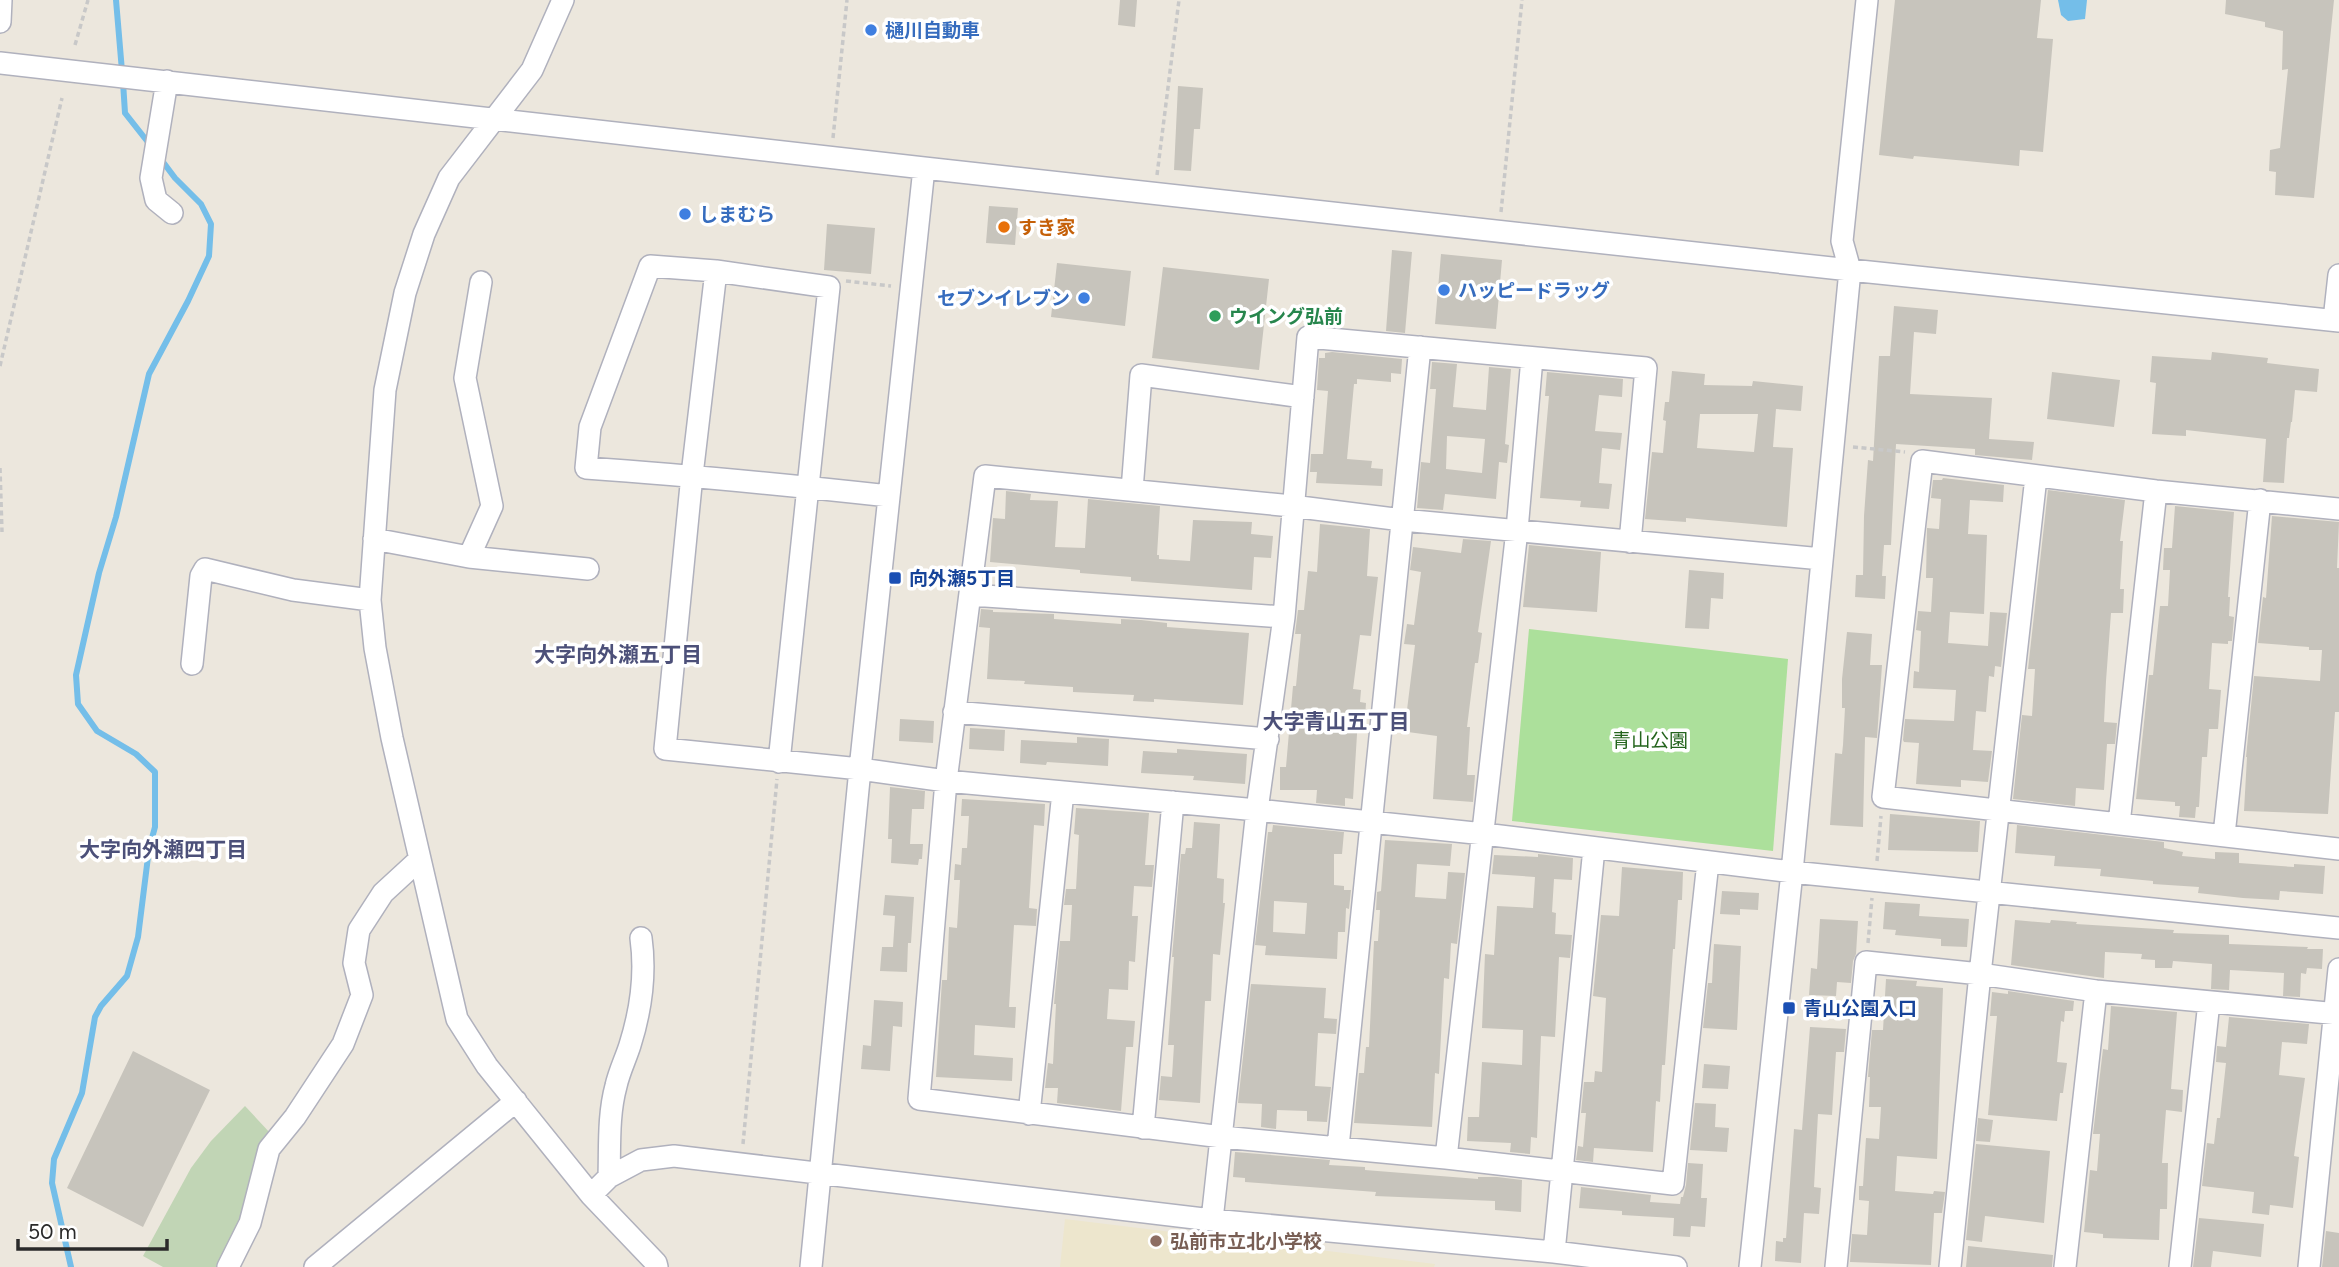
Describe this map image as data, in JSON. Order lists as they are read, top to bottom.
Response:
{
  "districts": ["大字向外瀬五丁目", "大字青山五丁目", "大字向外瀬四丁目"],
  "parks": ["青山公園"],
  "places": {
    "other": [
      "樋川自動車",
      "しまむら",
      "すき家",
      "ハッピードラッグ",
      "セブンイレブン",
      "ウイング弘前",
      "弘前市立北小学校"
    ],
    "transit": ["向外瀬5丁目", "青山公園入口"]
  },
  "scale_bar": "50 m"
}
